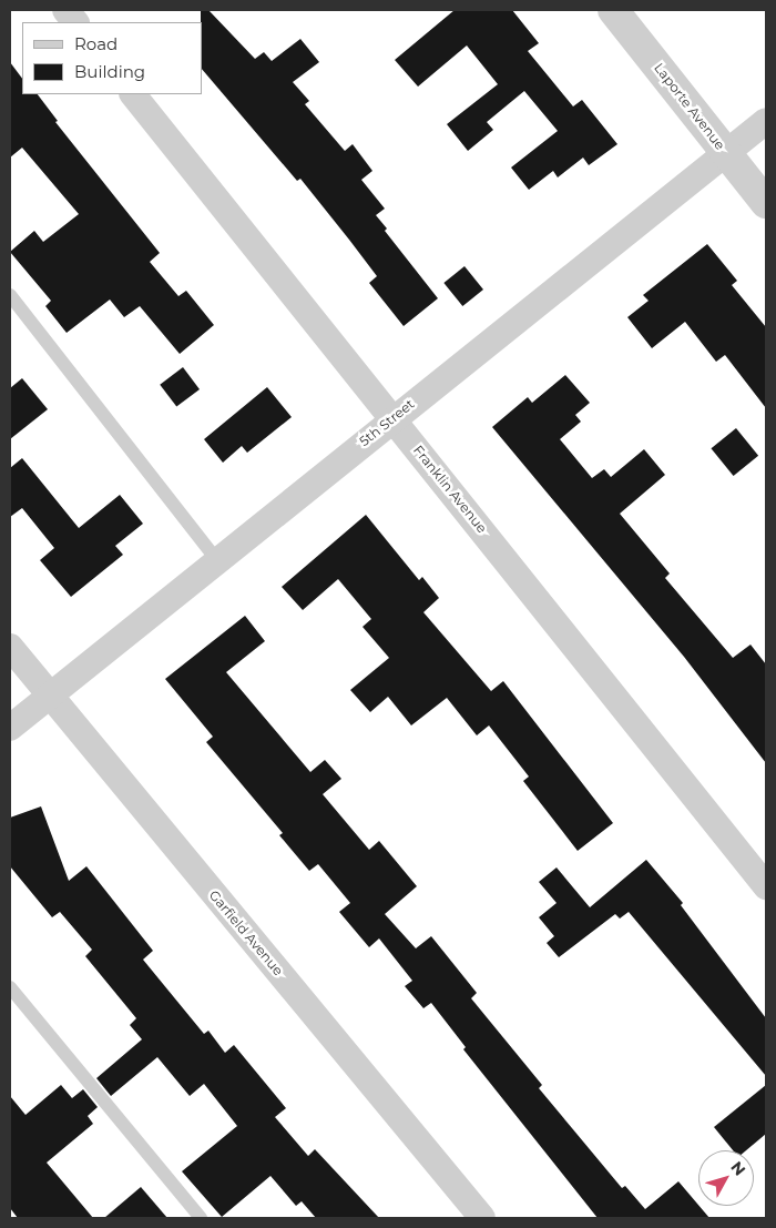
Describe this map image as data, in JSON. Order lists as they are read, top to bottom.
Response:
{
  "streets": {
    "street": [
      "Laporte Avenue",
      "5th Street",
      "Franklin Avenue",
      "Garfield Avenue"
    ]
  },
  "crossings": [
    ["Laporte Avenue", "5th Street"],
    ["5th Street", "Franklin Avenue"],
    ["5th Street", "Garfield Avenue"]
  ],
  "legend": ["Road", "Building"],
  "north": "top right"
}
